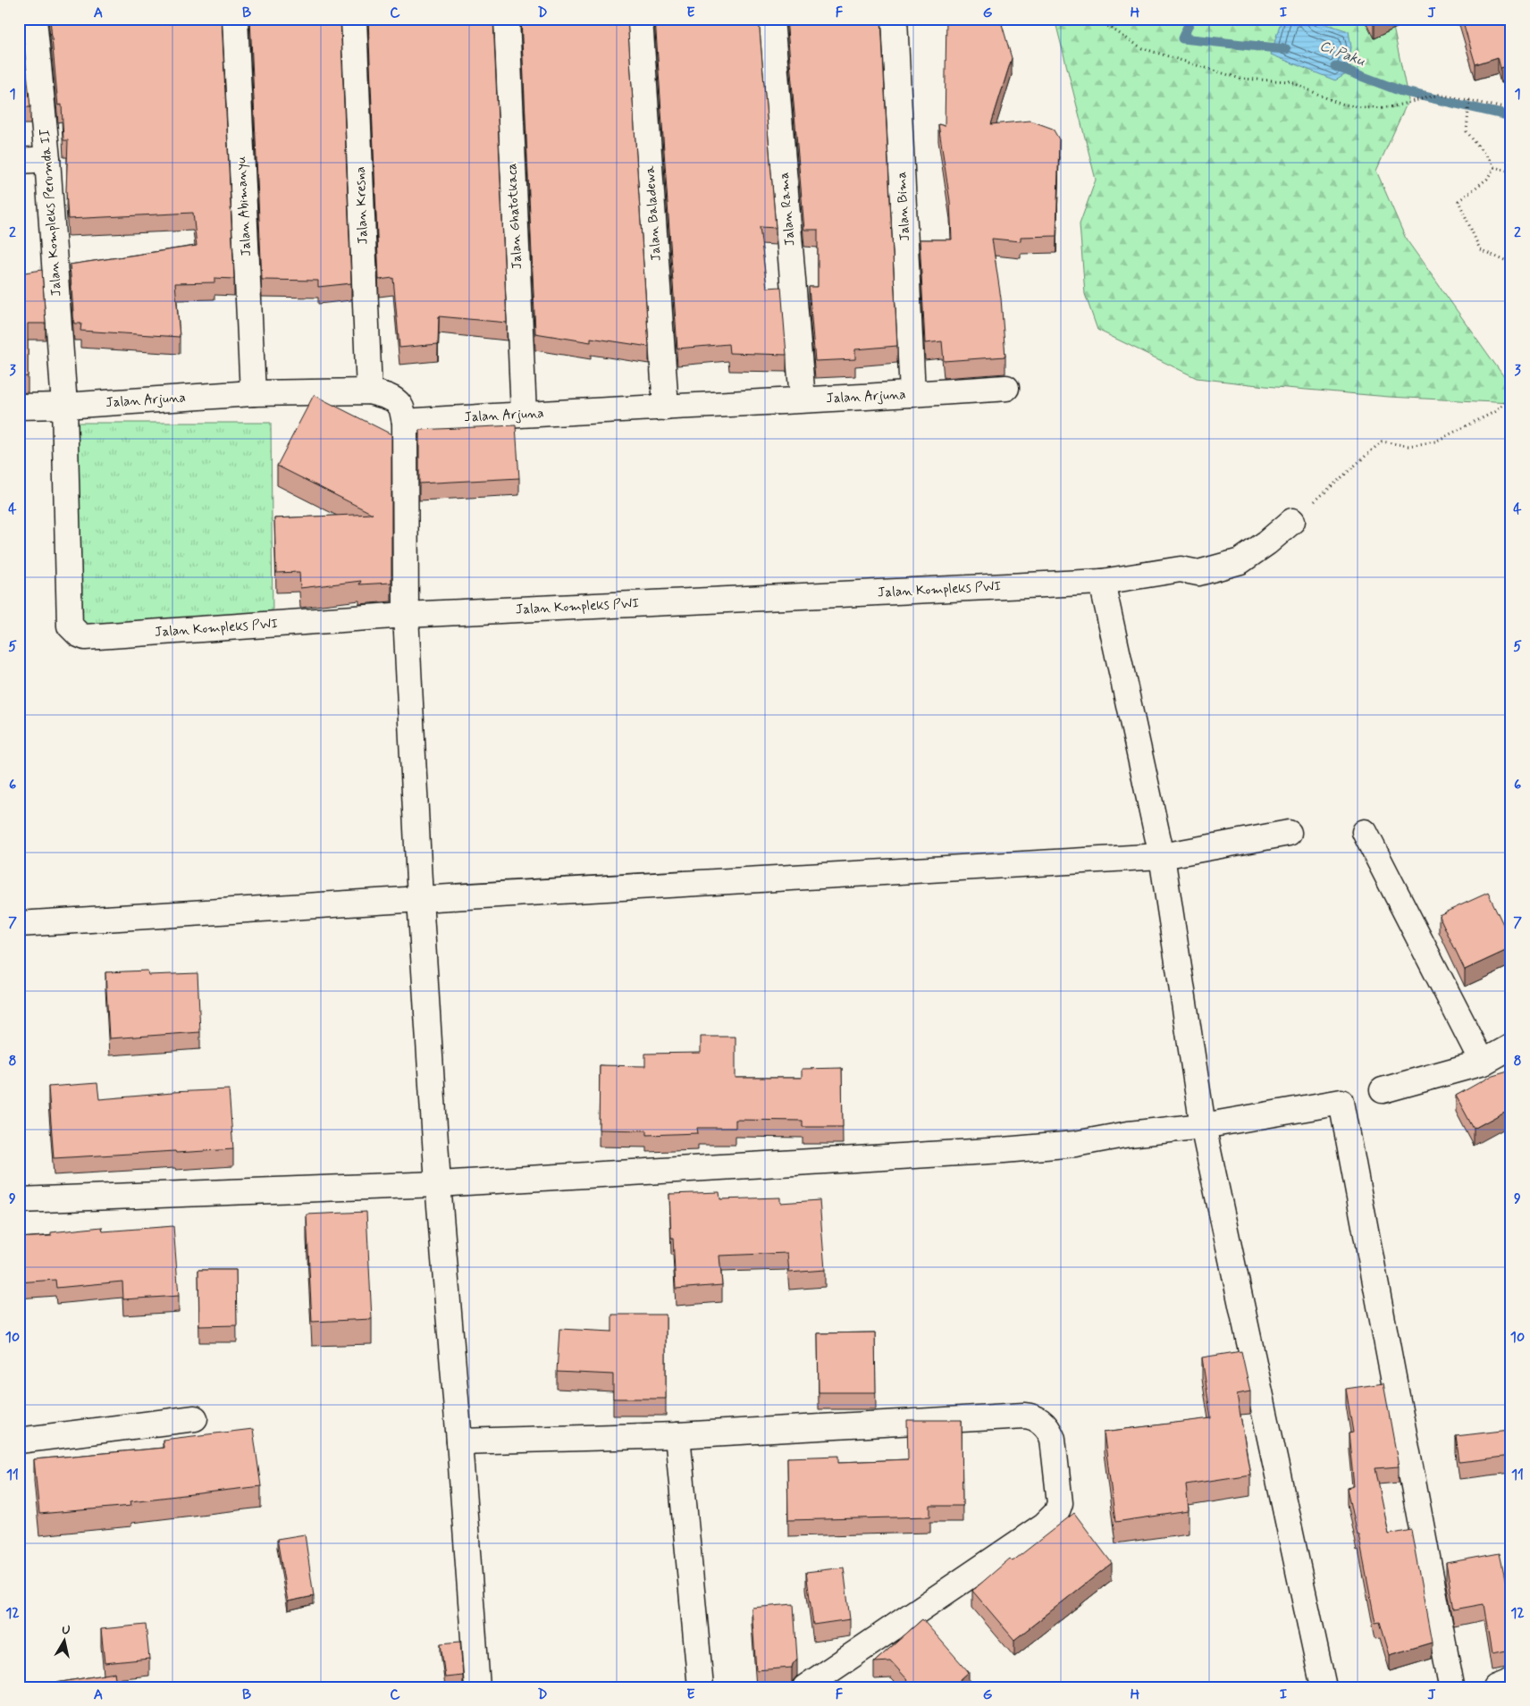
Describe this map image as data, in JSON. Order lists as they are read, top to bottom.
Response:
{
  "streets": {
    "street": [
      "Jalan Kresna",
      "Jalan Abimanyu",
      "Jalan Bima",
      "Jalan Rama",
      "Jalan Kompleks Perumda II",
      "Jalan Baladewa",
      "Jalan Ghatotkaca",
      "Jalan Arjuna",
      "Jalan Kompleks PWI"
    ]
  },
  "crossings": [
    ["Jalan Kresna", "Jalan Arjuna"],
    ["Jalan Abimanyu", "Jalan Arjuna"],
    ["Jalan Bima", "Jalan Arjuna"],
    ["Jalan Rama", "Jalan Arjuna"],
    ["Jalan Kompleks Perumda II", "Jalan Arjuna"],
    ["Jalan Kompleks Perumda II", "Jalan Kompleks PWI"],
    ["Jalan Baladewa", "Jalan Arjuna"],
    ["Jalan Ghatotkaca", "Jalan Arjuna"],
    ["Jalan Arjuna", "Jalan Kompleks PWI"]
  ],
  "water": ["Ci Paku"],
  "north": "top",
  "grid": {
    "columns": [
      "A",
      "B",
      "C",
      "D",
      "E",
      "F",
      "G",
      "H",
      "I",
      "J"
    ],
    "rows": [
      "1",
      "2",
      "3",
      "4",
      "5",
      "6",
      "7",
      "8",
      "9",
      "10",
      "11",
      "12"
    ]
  }
}
